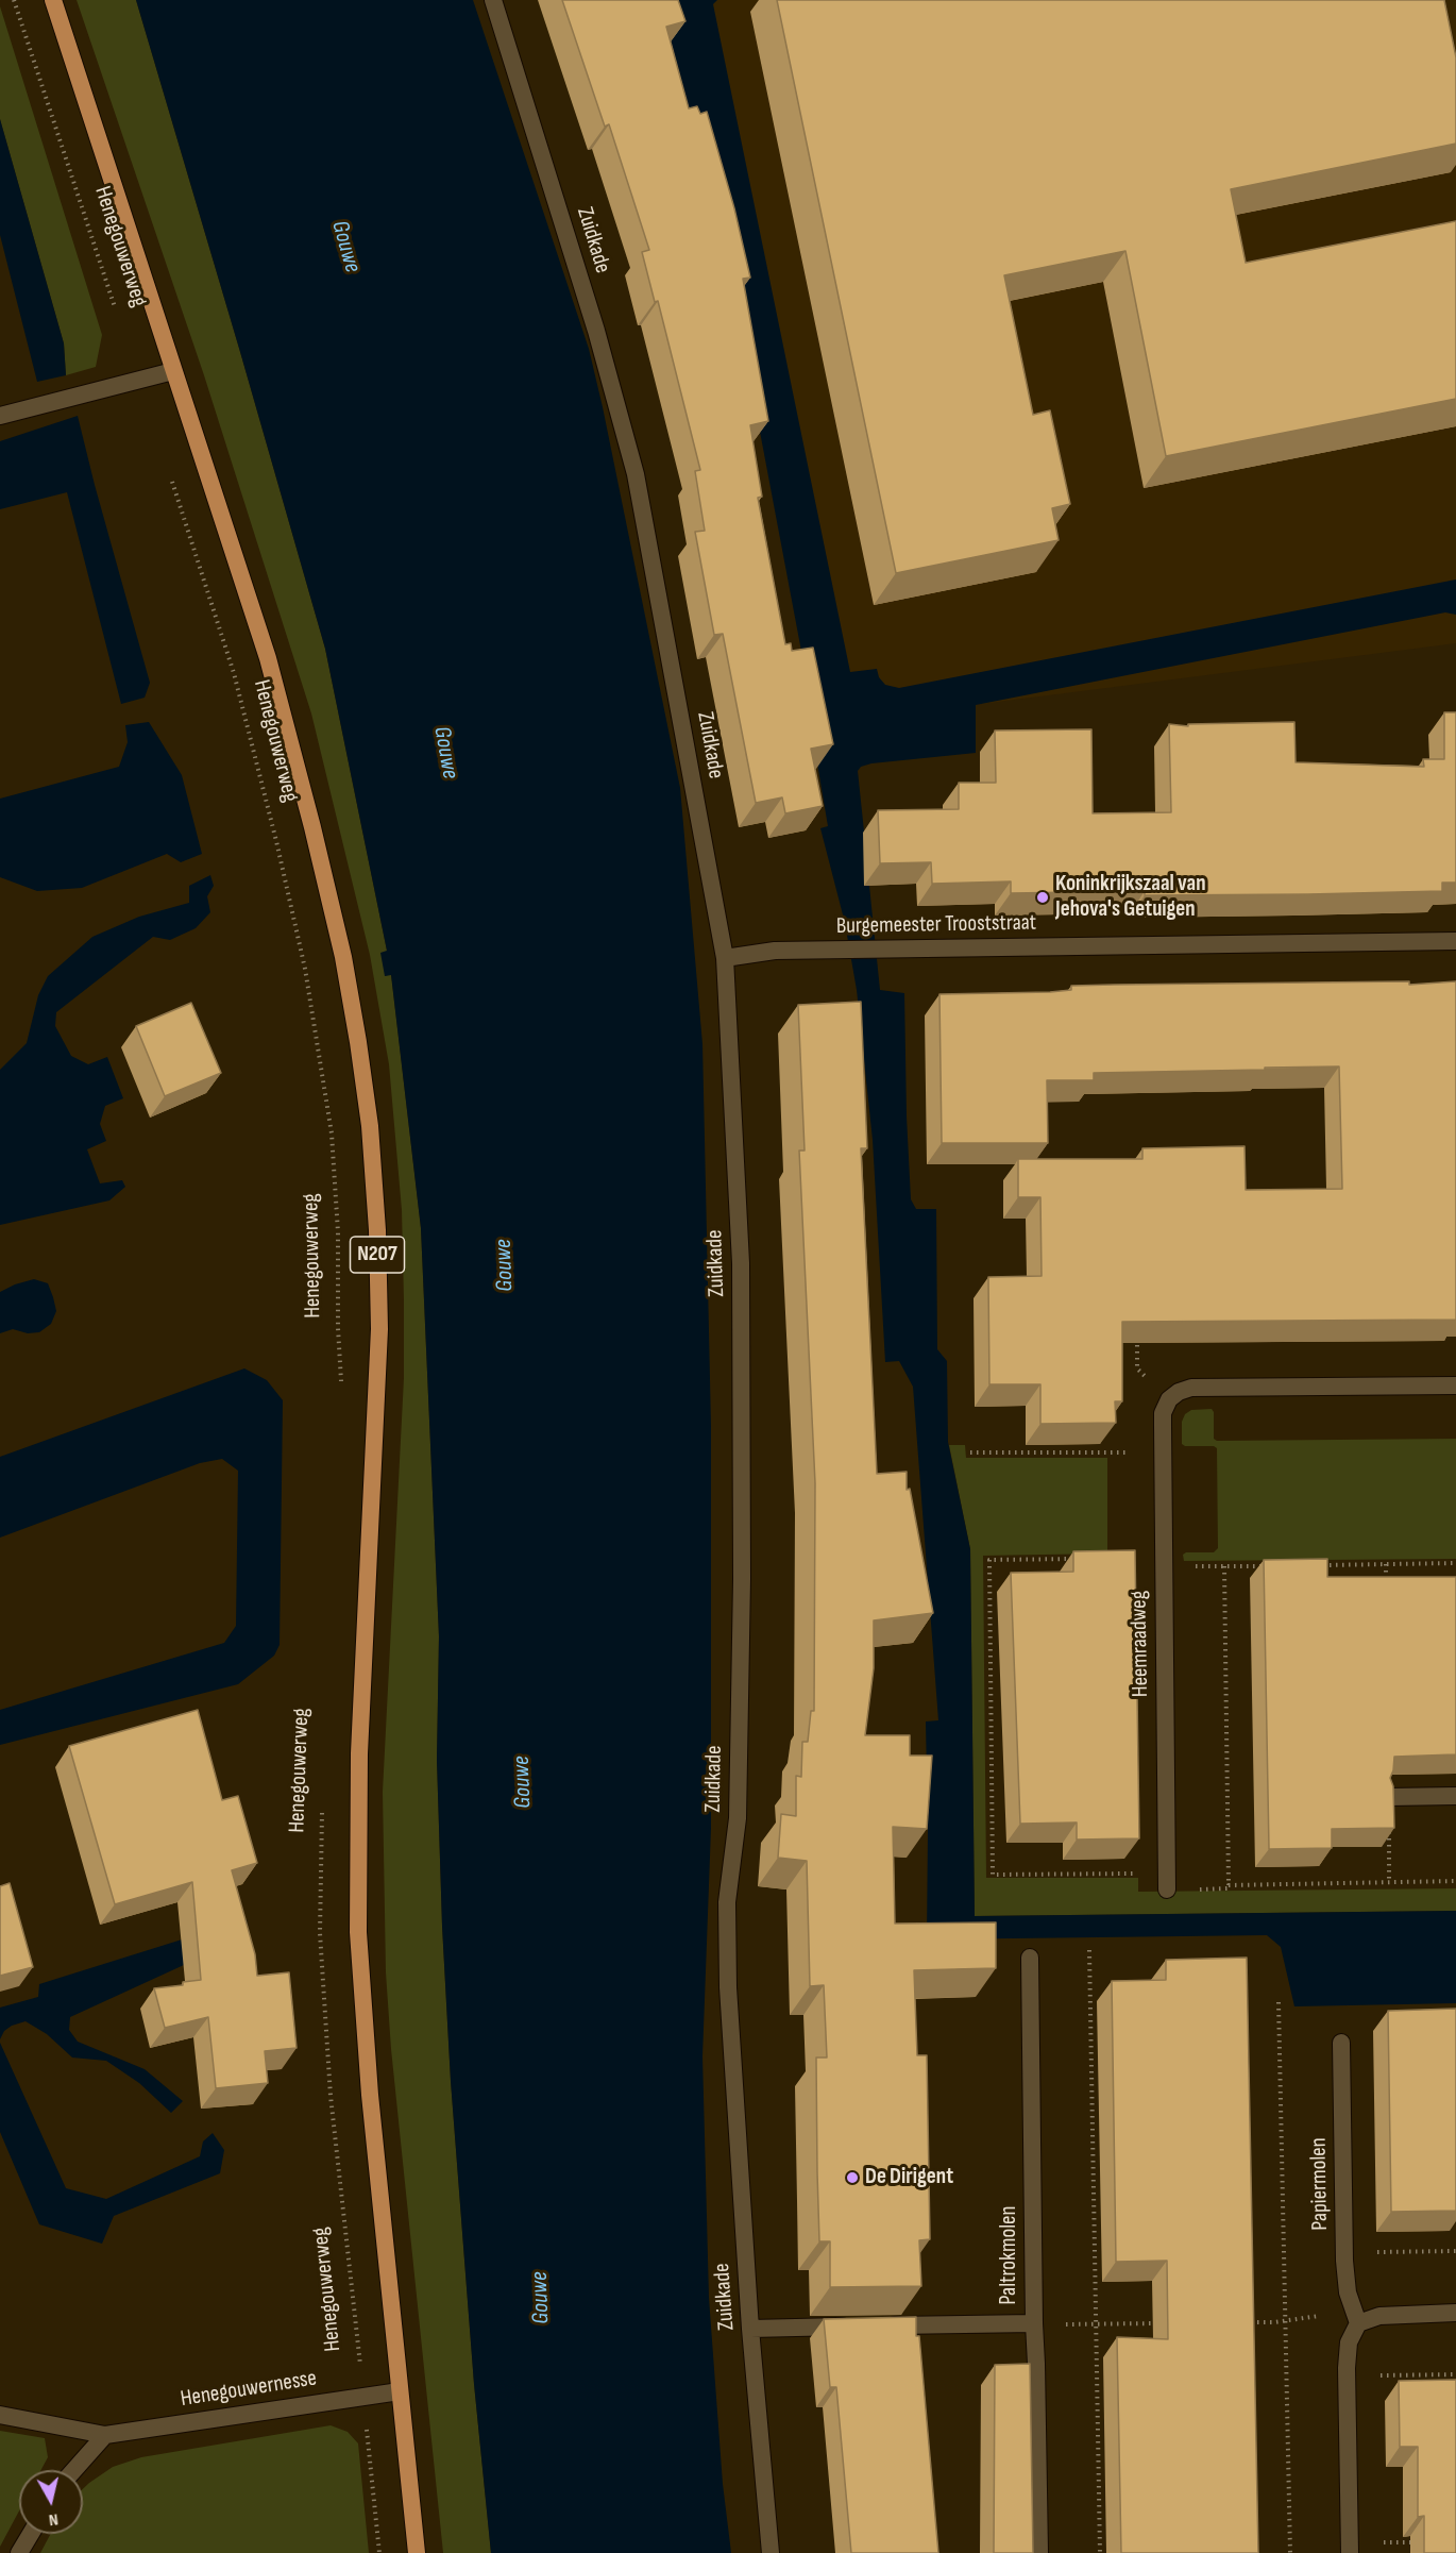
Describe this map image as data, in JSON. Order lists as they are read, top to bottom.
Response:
{
  "streets": {
    "main road": ["Henegouwerweg", "N207"],
    "street": [
      "Zuidkade",
      "Burgemeester Trooststraat",
      "Heemraadweg",
      "Papiermolen",
      "Paltrokmolen",
      "Henegouwernesse"
    ]
  },
  "crossings": [
    ["Zuidkade", "Burgemeester Trooststraat"],
    ["Henegouwerweg", "Henegouwernesse"]
  ],
  "water": ["Gouwe"],
  "places": ["Koninkrijkszaal van Jehova's Getuigen", "De Dirigent"],
  "north": "bottom"
}
